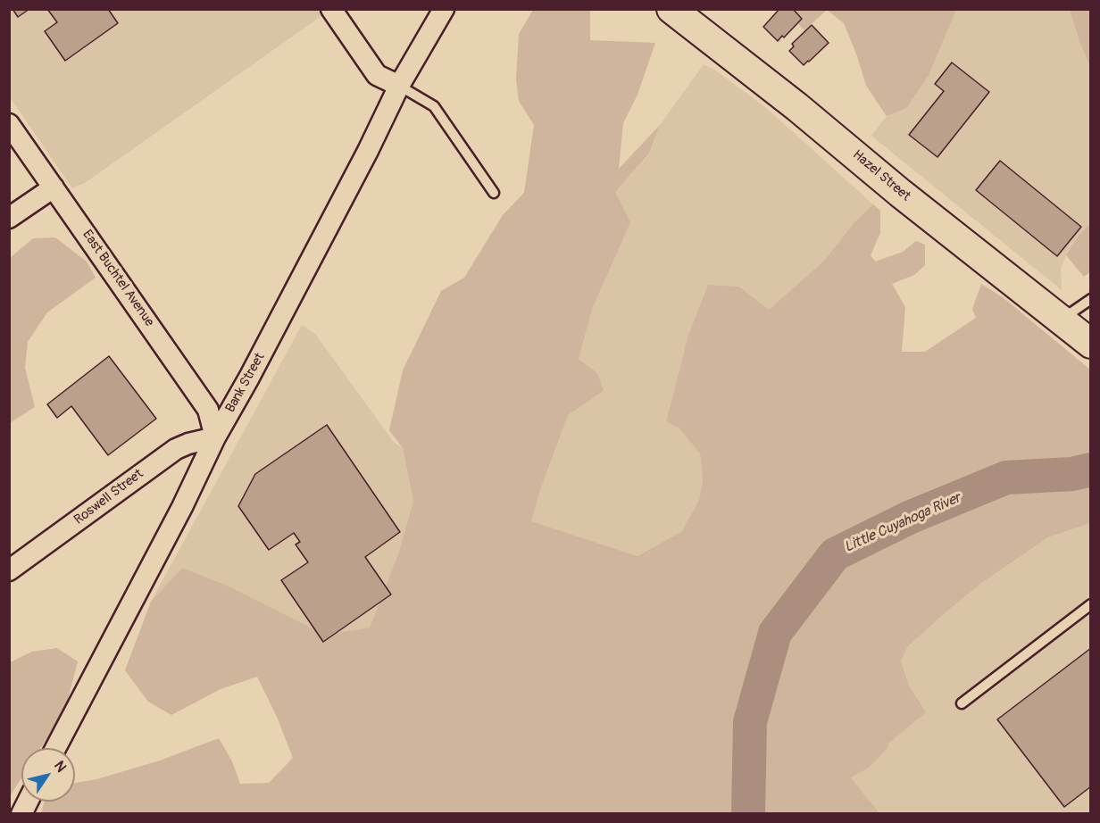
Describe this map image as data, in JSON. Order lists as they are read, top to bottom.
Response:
{
  "streets": {
    "street": [
      "Hazel Street",
      "East Buchtel Avenue",
      "Bank Street",
      "Roswell Street"
    ]
  },
  "crossings": [
    ["East Buchtel Avenue", "Bank Street"],
    ["East Buchtel Avenue", "Roswell Street"],
    ["Bank Street", "Roswell Street"]
  ],
  "water": ["Little Cuyahoga River"],
  "north": "top right"
}
